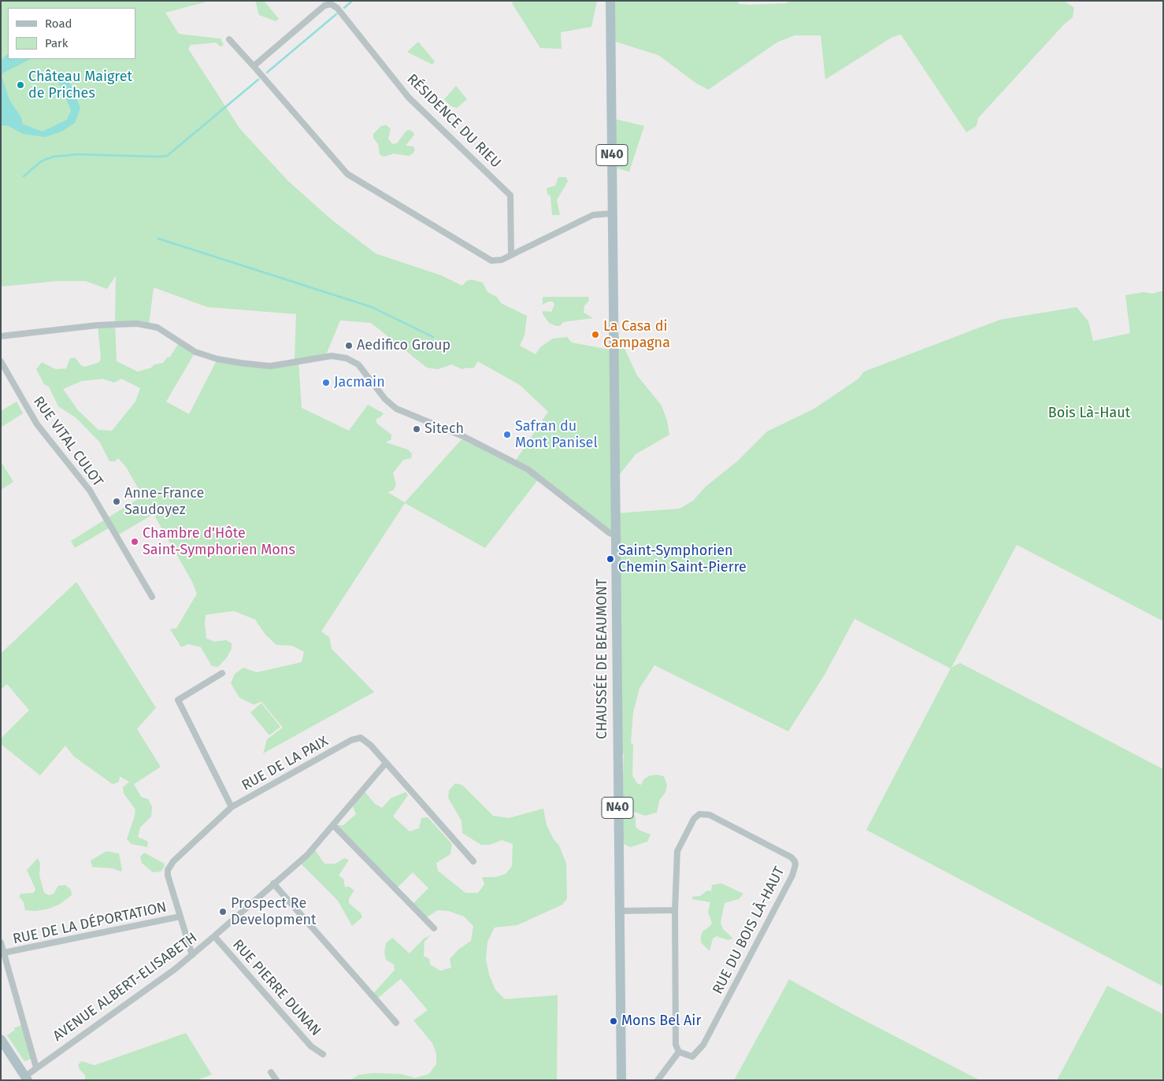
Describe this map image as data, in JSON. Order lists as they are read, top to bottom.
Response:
{
  "streets": {
    "main road": ["N40", "CHAUSSÉE DE BEAUMONT"],
    "street": [
      "RÉSIDENCE DU RIEU",
      "RUE VITAL CULOT",
      "RUE DE LA PAIX",
      "RUE DE LA DÉPORTATION",
      "RUE DU BOIS LÀ-HAUT",
      "AVENUE ALBERT-ELISABETH",
      "RUE PIERRE DUNAN"
    ]
  },
  "crossings": [
    ["RUE DE LA PAIX", "RUE DE LA DÉPORTATION"],
    ["RUE DE LA PAIX", "AVENUE ALBERT-ELISABETH"],
    ["AVENUE ALBERT-ELISABETH", "RUE PIERRE DUNAN"]
  ],
  "parks": ["Bois Là-Haut"],
  "places": [
    "Château Maigret de Priches",
    "La Casa di Campagna",
    "Aedifico Group",
    "Jacmain",
    "Sitech",
    "Safran du Mont Panisel",
    "Anne-France Saudoyez",
    "Chambre d'Hôte Saint-Symphorien Mons",
    "Saint-Symphorien Chemin Saint-Pierre",
    "Prospect Re Development",
    "Mons Bel Air"
  ],
  "legend": ["Road", "Park"]
}
